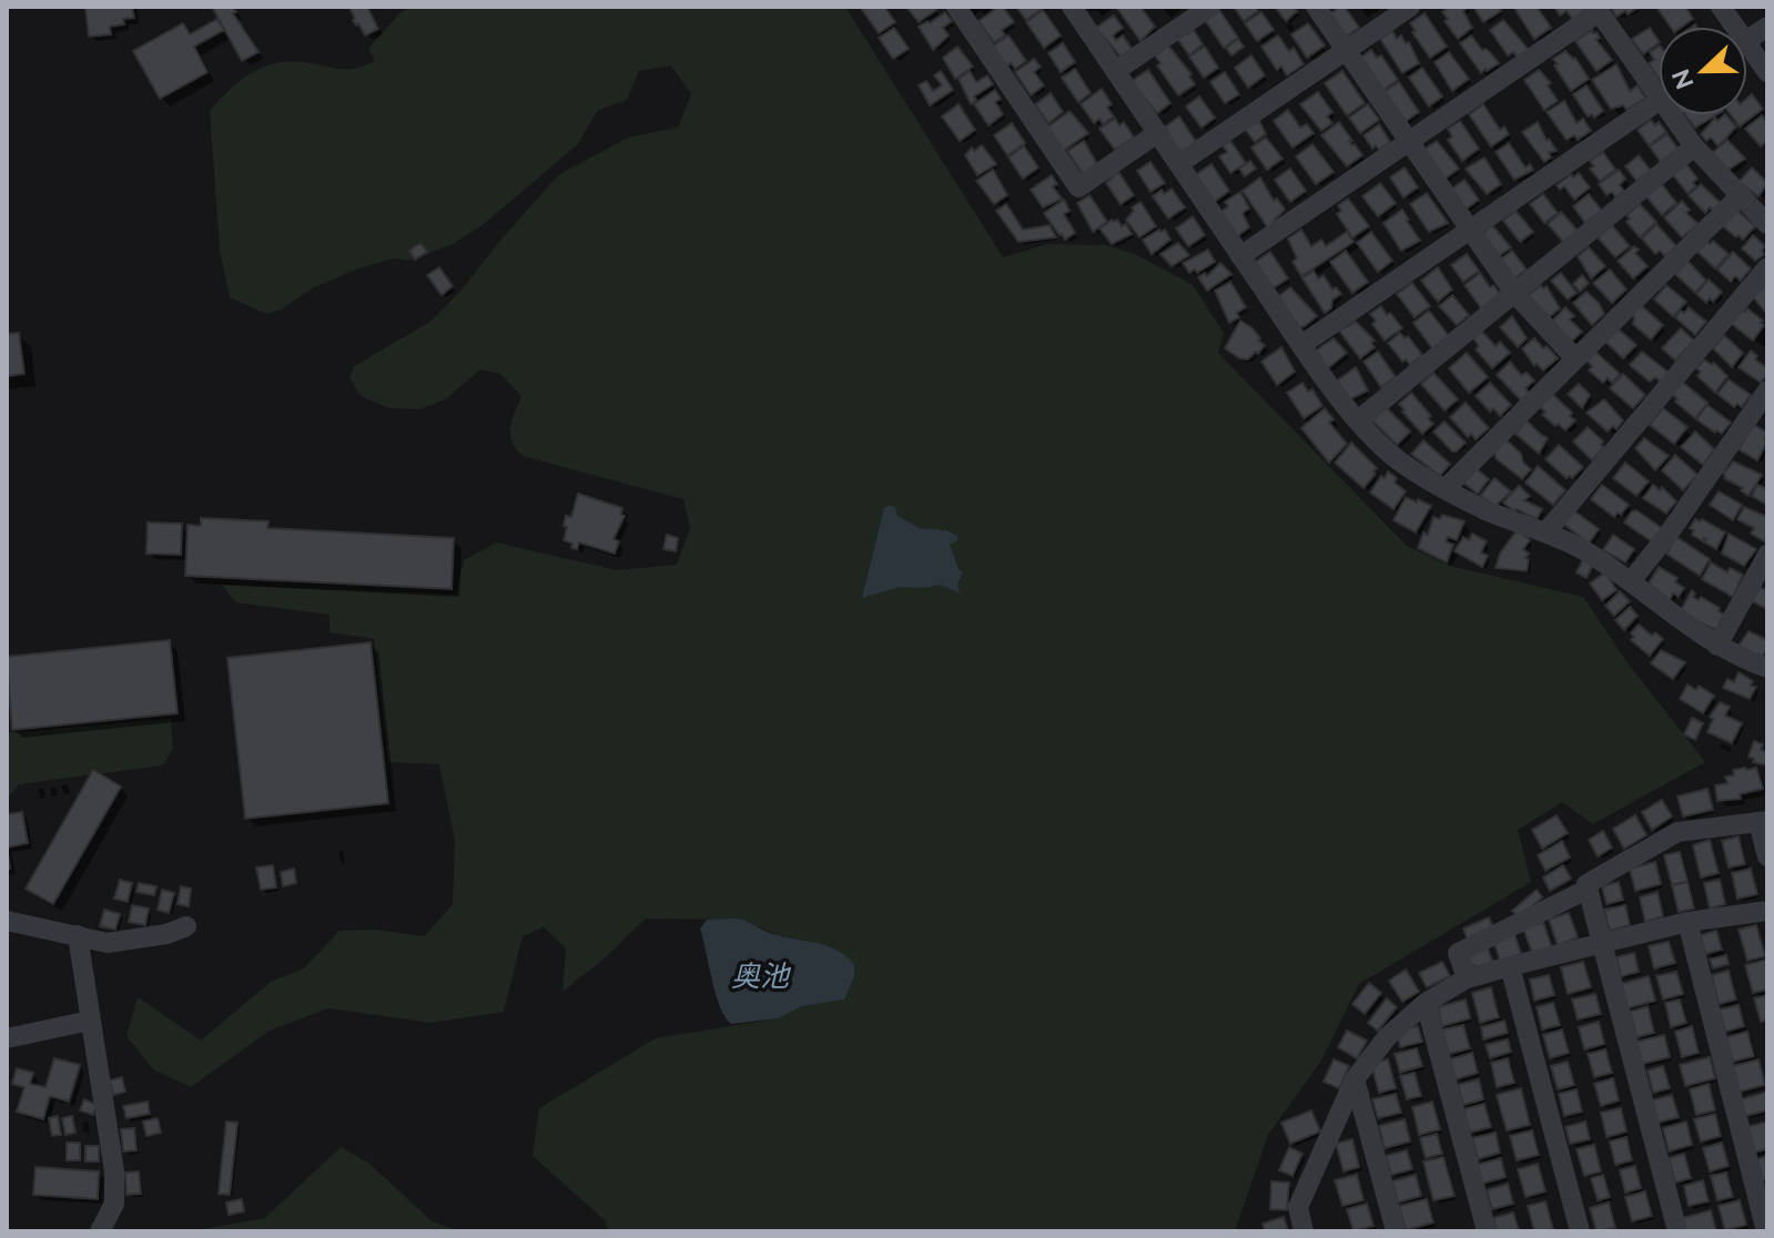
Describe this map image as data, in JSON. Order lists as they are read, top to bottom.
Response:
{
  "water": ["奥池"],
  "north": "left"
}
